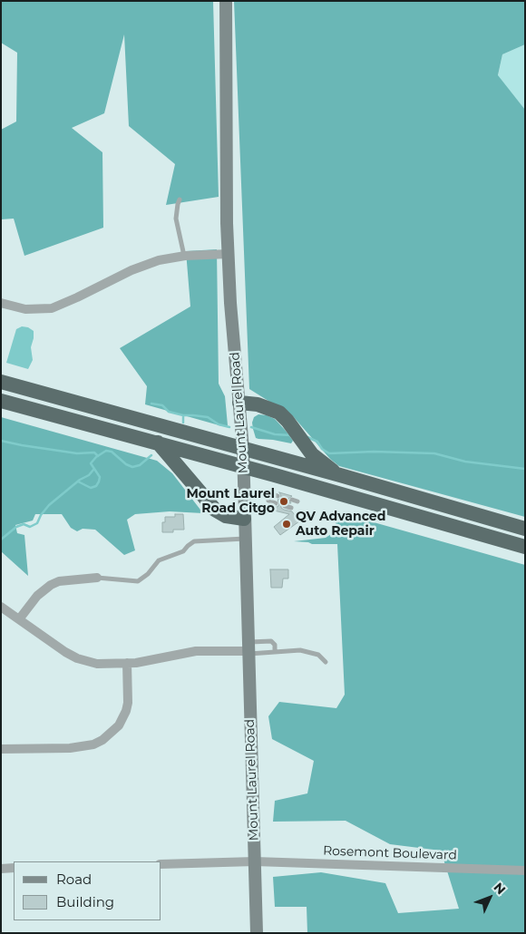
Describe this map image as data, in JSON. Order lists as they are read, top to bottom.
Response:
{
  "streets": {
    "main road": ["Mount Laurel Road"],
    "street": ["Rosemont Boulevard"]
  },
  "crossings": [
    ["Mount Laurel Road", "Rosemont Boulevard"]
  ],
  "places": ["Mount Laurel Road Citgo", "QV Advanced Auto Repair"],
  "legend": ["Road", "Building"],
  "north": "top right"
}
